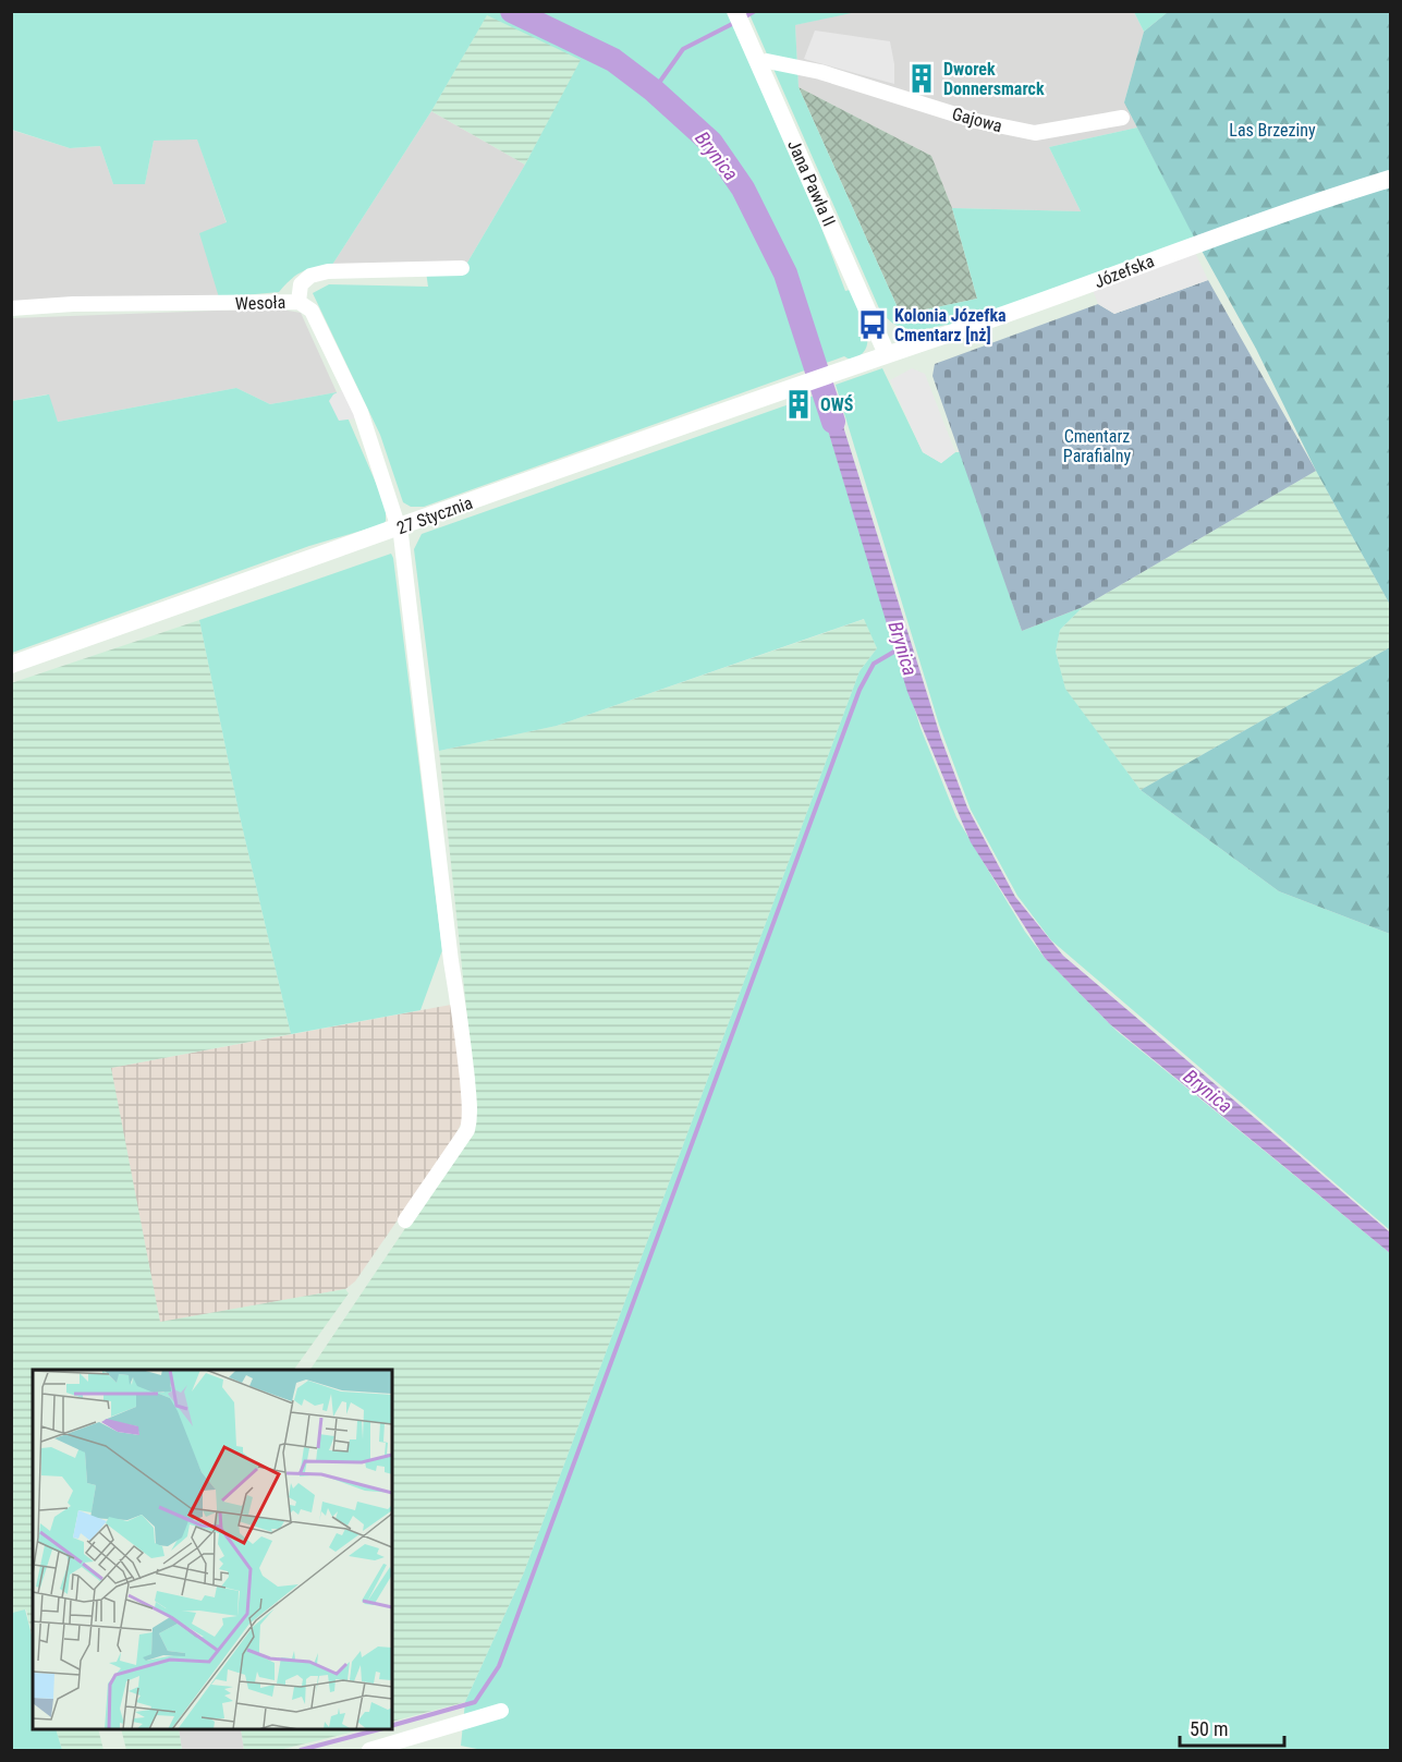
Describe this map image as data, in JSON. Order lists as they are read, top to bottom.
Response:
{
  "streets": {
    "street": [
      "Gajowa",
      "Jana Pawła II",
      "Józefska",
      "Wesoła",
      "27 Stycznia"
    ]
  },
  "crossings": [
    ["Gajowa", "Jana Pawła II"],
    ["Jana Pawła II", "Józefska"],
    ["Józefska", "27 Stycznia"],
    ["Wesoła", "27 Stycznia"]
  ],
  "water": ["Brynica"],
  "parks": ["Las Brzeziny", "Cmentarz Parafialny"],
  "places": {
    "building": ["Dworek Donnersmarck", "OWŚ"],
    "bus stop": ["Kolonia Józefka Cmentarz [nż]"]
  },
  "scale_bar": "50 m"
}
